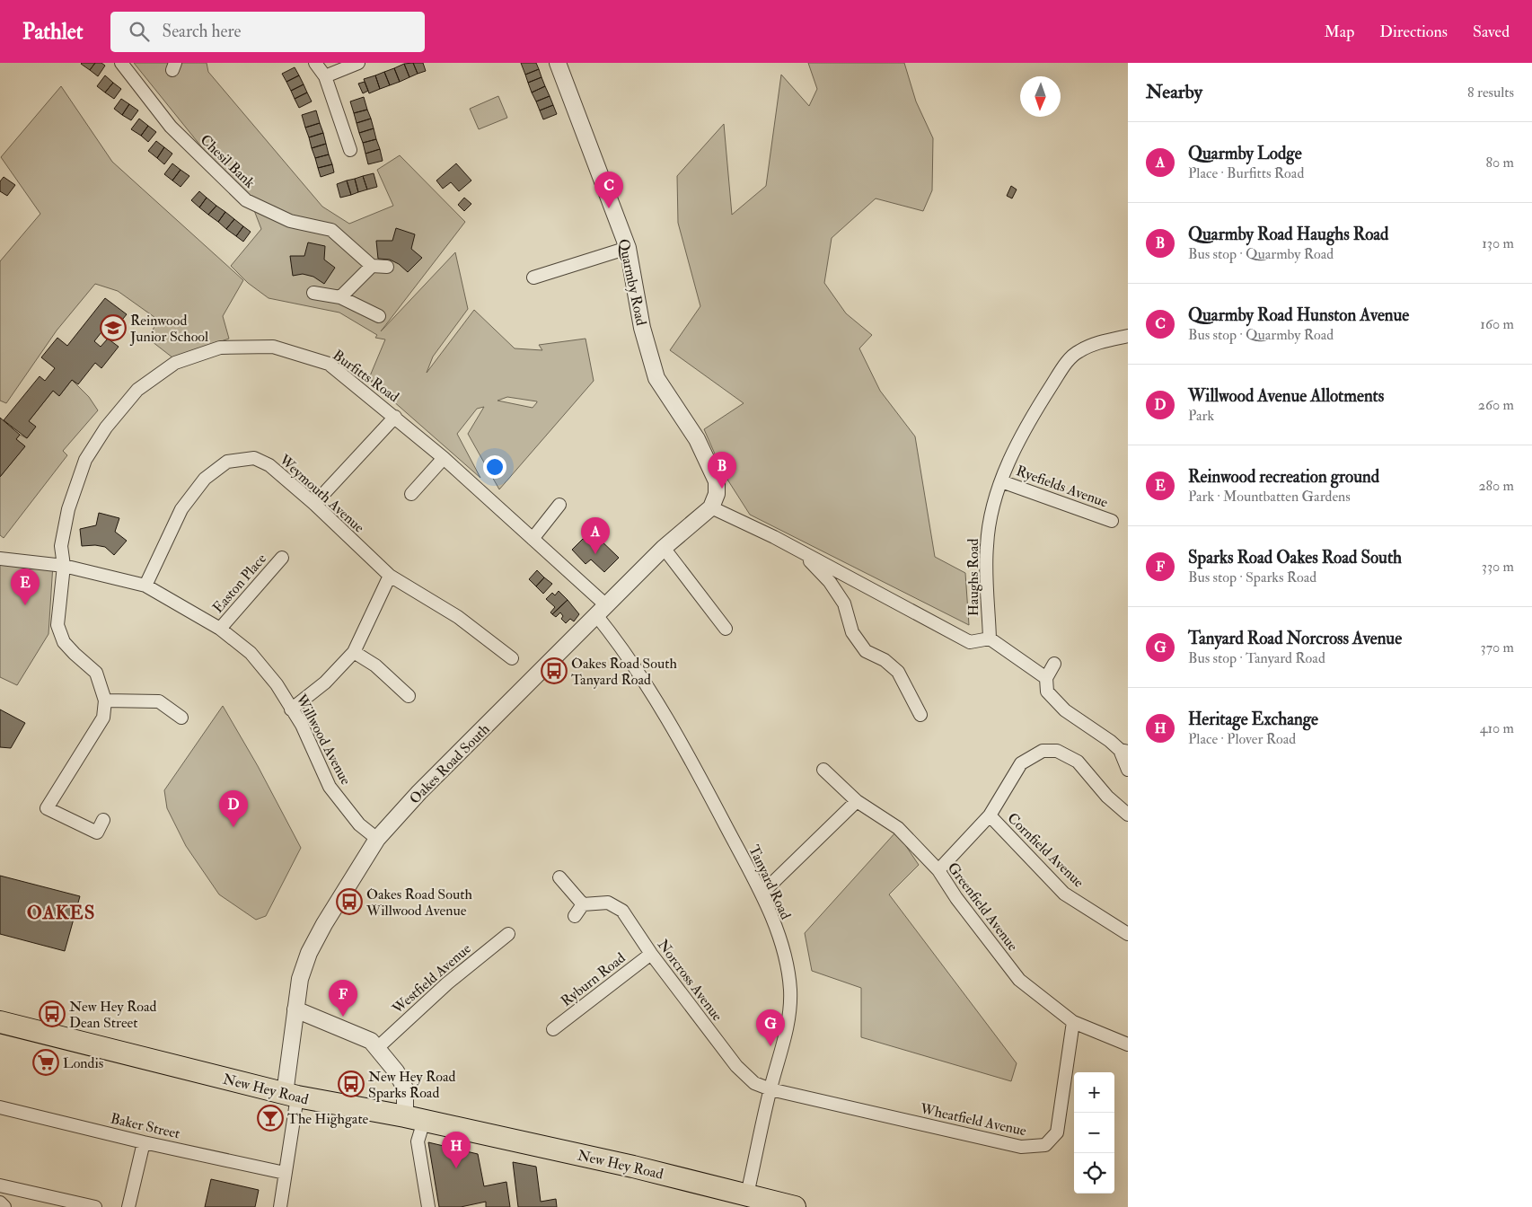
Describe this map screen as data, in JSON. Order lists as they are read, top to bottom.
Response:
{
  "streets": {
    "highway": ["New Hey Road"],
    "street": [
      "Chesil Bank",
      "Quarmby Road",
      "Burfitts Road",
      "Ryefields Avenue",
      "Weymouth Avenue",
      "Haughs Road",
      "Easton Place",
      "Willwood Avenue",
      "Oakes Road South",
      "Cornfield Avenue",
      "Tanyard Road",
      "Greenfield Avenue",
      "Westfield Avenue",
      "Ryburn Road",
      "Norcross Avenue",
      "Wheatfield Avenue",
      "Baker Street"
    ]
  },
  "crossings": [
    ["Quarmby Road", "Haughs Road"],
    ["Quarmby Road", "Oakes Road South"],
    ["Burfitts Road", "Willwood Avenue"],
    ["Burfitts Road", "Oakes Road South"],
    ["Burfitts Road", "Tanyard Road"],
    ["Ryefields Avenue", "Haughs Road"],
    ["Weymouth Avenue", "Willwood Avenue"],
    ["Haughs Road", "Oakes Road South"],
    ["Easton Place", "Willwood Avenue"],
    ["Willwood Avenue", "Oakes Road South"],
    ["Oakes Road South", "Tanyard Road"],
    ["Oakes Road South", "New Hey Road"],
    ["Tanyard Road", "Norcross Avenue"],
    ["Tanyard Road", "New Hey Road"],
    ["Tanyard Road", "Wheatfield Avenue"],
    ["Greenfield Avenue", "Wheatfield Avenue"],
    ["Ryburn Road", "Norcross Avenue"],
    ["Norcross Avenue", "Wheatfield Avenue"]
  ],
  "districts": ["OAKES"],
  "places": {
    "school or university": ["Reinwood Junior School"],
    "bus stop": [
      "Oakes Road South Tanyard Road",
      "Oakes Road South Willwood Avenue",
      "New Hey Road Dean Street",
      "New Hey Road Sparks Road"
    ],
    "supermarket": ["Londis"],
    "bar": ["The Highgate"]
  },
  "north": "bottom",
  "page": {
    "header": "Pathlet",
    "search": "Search here",
    "nav": ["Map", "Directions", "Saved"],
    "heading": ["Nearby", "8 results"],
    "list": [
      {
        "mark": "A",
        "name": "Quarmby Lodge",
        "note": "Place · Burfitts Road",
        "value": "80 m"
      },
      {
        "mark": "B",
        "name": "Quarmby Road Haughs Road",
        "note": "Bus stop · Quarmby Road",
        "value": "130 m"
      },
      {
        "mark": "C",
        "name": "Quarmby Road Hunston Avenue",
        "note": "Bus stop · Quarmby Road",
        "value": "160 m"
      },
      {
        "mark": "D",
        "name": "Willwood Avenue Allotments",
        "note": "Park",
        "value": "260 m"
      },
      {
        "mark": "E",
        "name": "Reinwood recreation ground",
        "note": "Park · Mountbatten Gardens",
        "value": "280 m"
      },
      {
        "mark": "F",
        "name": "Sparks Road Oakes Road South",
        "note": "Bus stop · Sparks Road",
        "value": "330 m"
      },
      {
        "mark": "G",
        "name": "Tanyard Road Norcross Avenue",
        "note": "Bus stop · Tanyard Road",
        "value": "370 m"
      },
      {
        "mark": "H",
        "name": "Heritage Exchange",
        "note": "Place · Plover Road",
        "value": "410 m"
      }
    ],
    "pins": [
      "C",
      "B",
      "A",
      "E",
      "D",
      "F",
      "G",
      "H"
    ],
    "map_buttons": ["+", "−"]
  }
}
